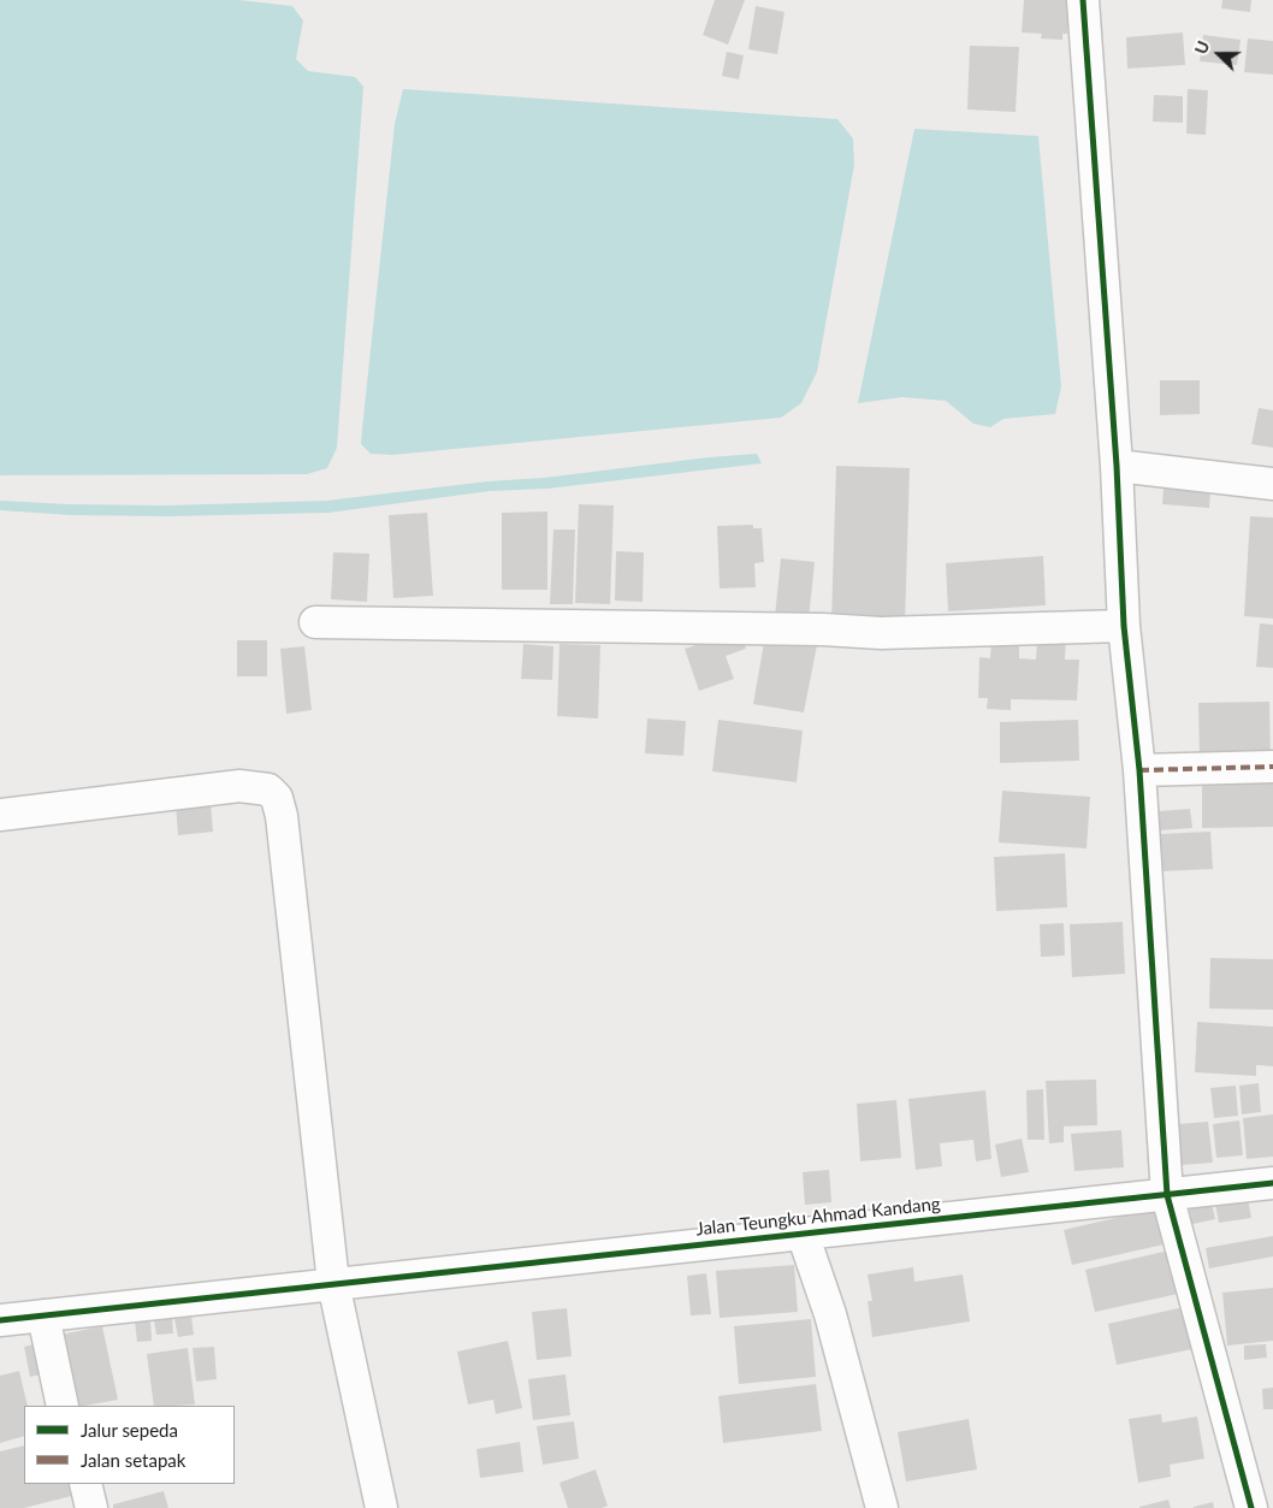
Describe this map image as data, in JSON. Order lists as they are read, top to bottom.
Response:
{
  "streets": {
    "street": ["Jalan Teungku Ahmad Kandang"]
  },
  "legend": ["Jalur sepeda", "Jalan setapak"],
  "north": "left"
}
